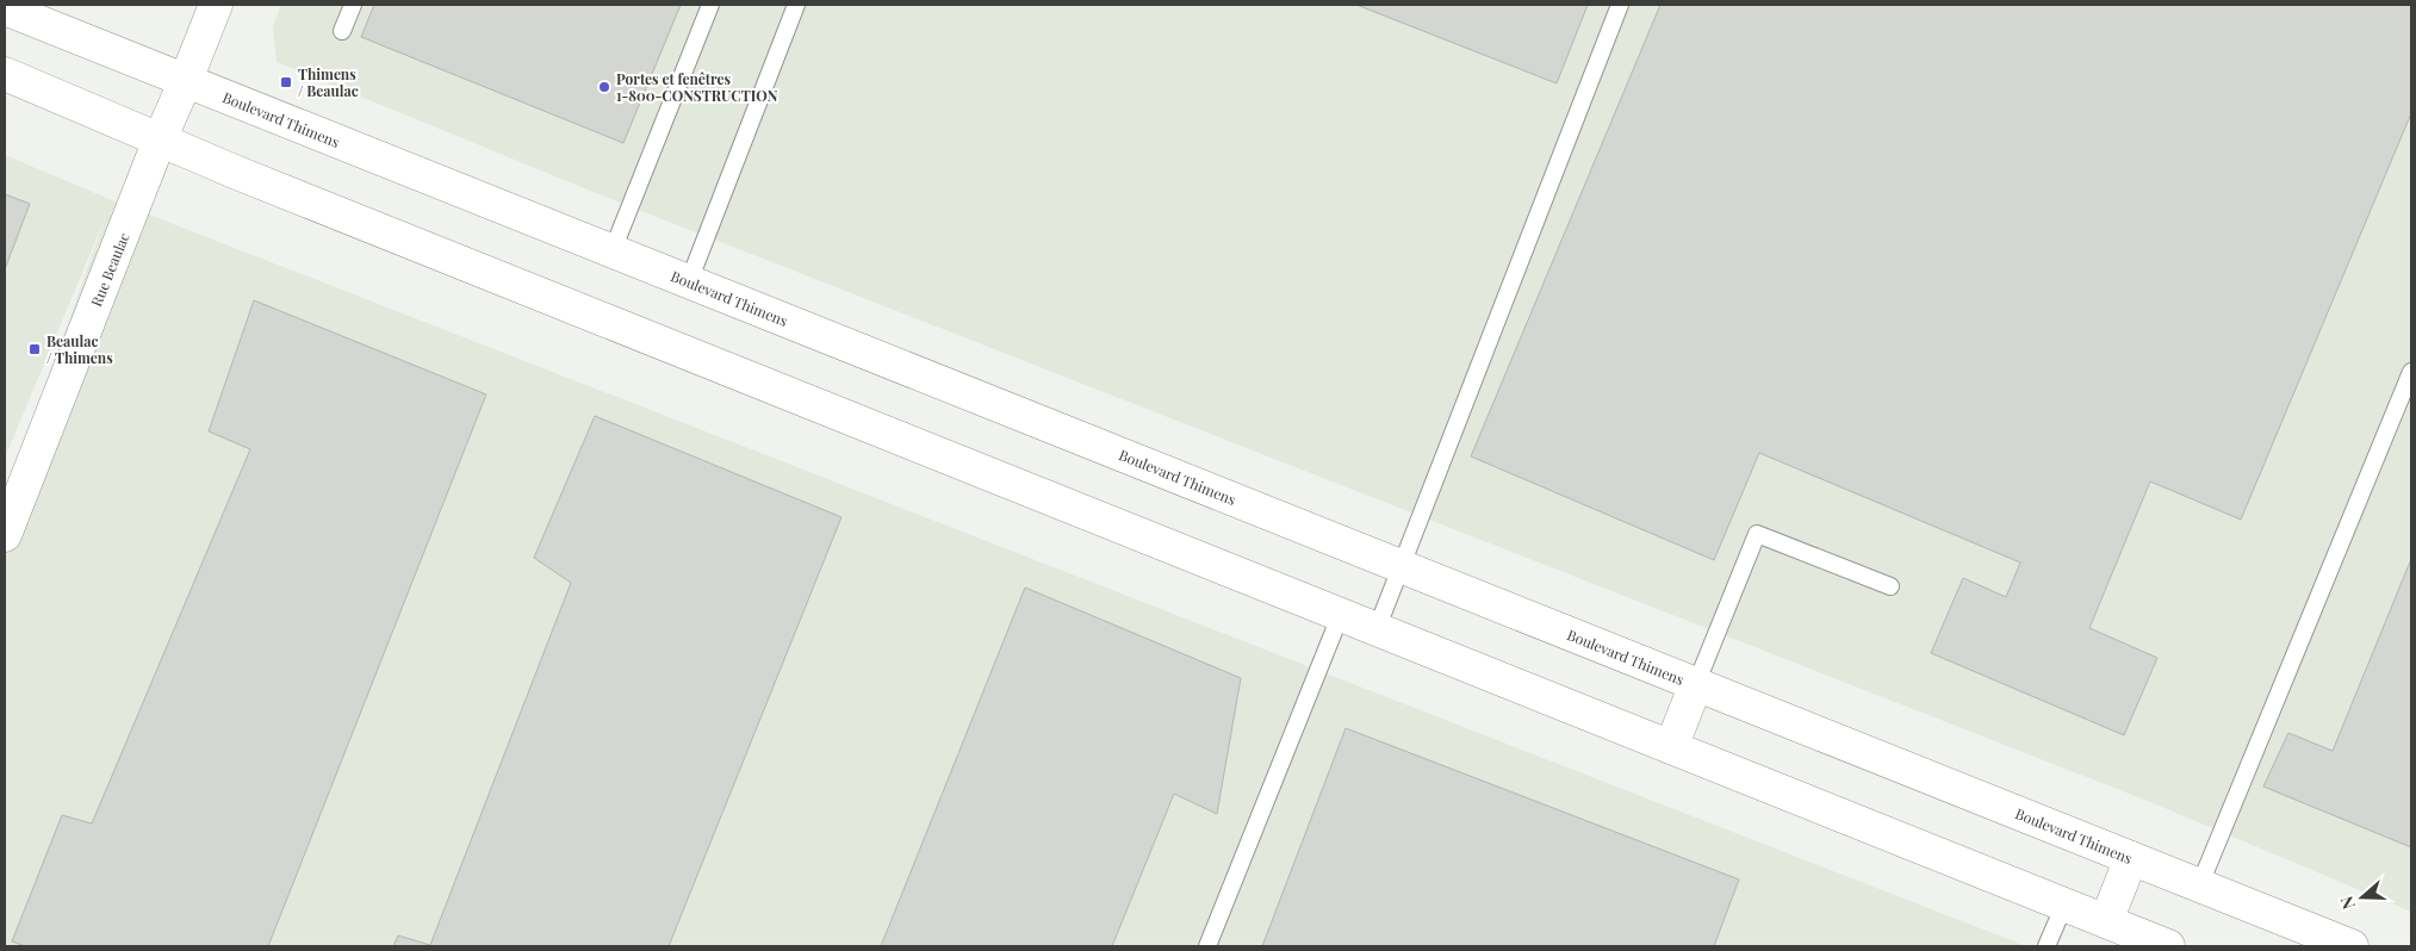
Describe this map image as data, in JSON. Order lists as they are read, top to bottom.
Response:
{
  "streets": {
    "street": ["Boulevard Thimens", "Rue Beaulac"]
  },
  "crossings": [
    ["Boulevard Thimens", "Rue Beaulac"]
  ],
  "places": {
    "transit": ["Thimens / Beaulac", "Beaulac / Thimens"],
    "other": ["Portes et fenêtres 1-800-CONSTRUCTION"]
  },
  "north": "left"
}
